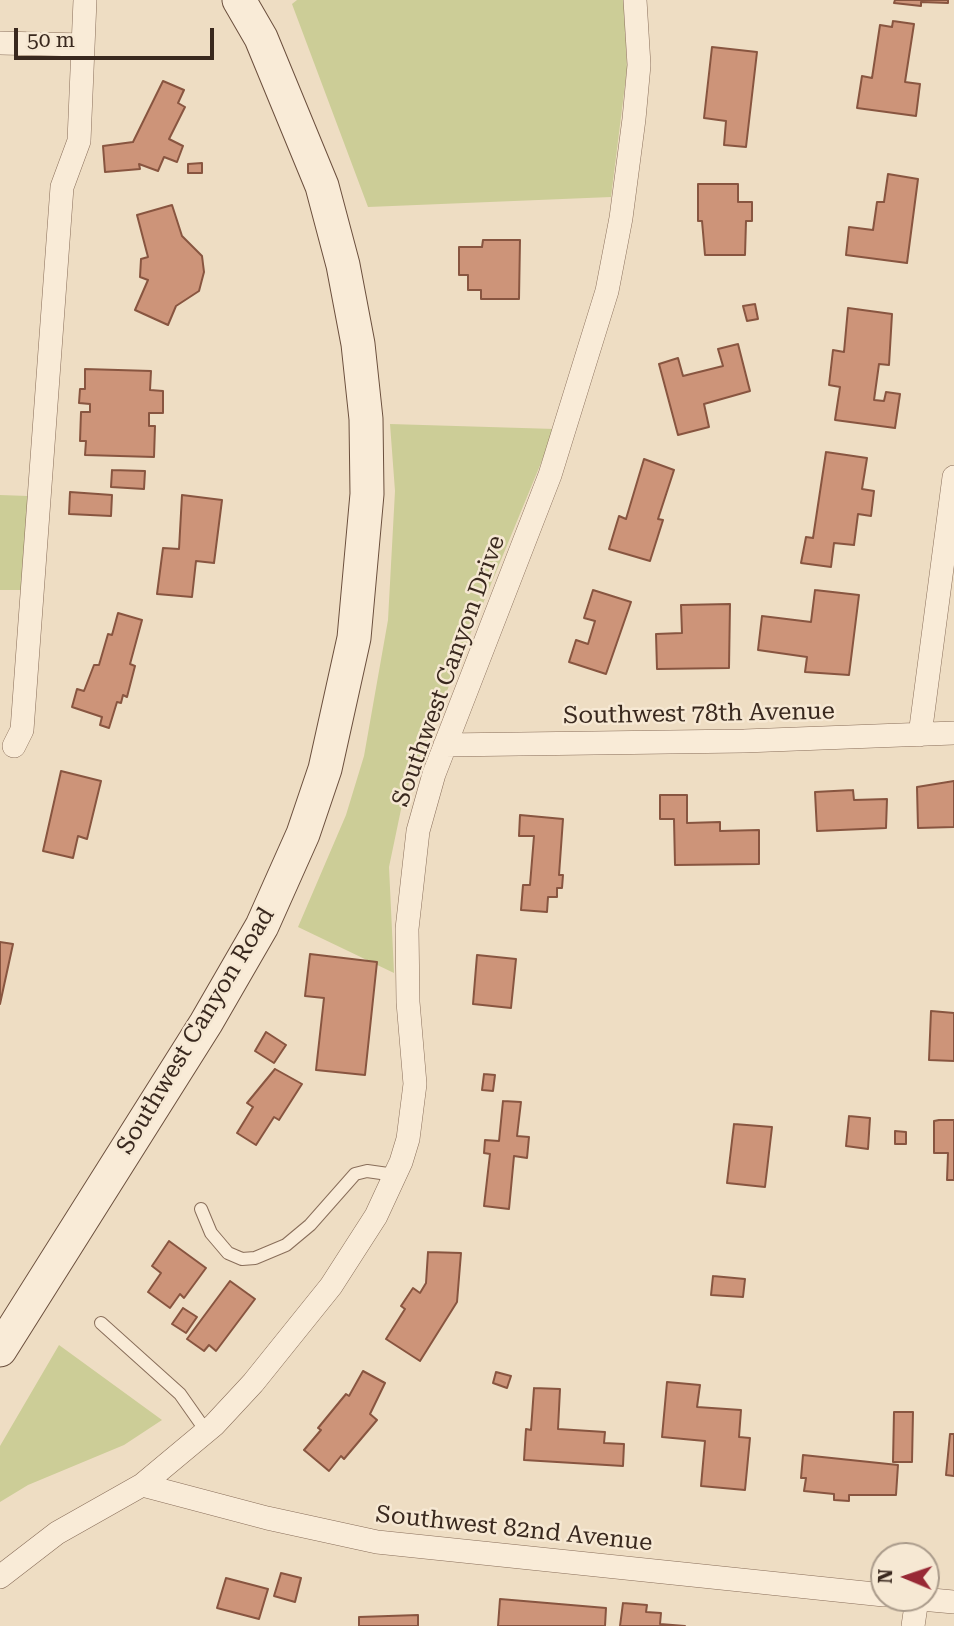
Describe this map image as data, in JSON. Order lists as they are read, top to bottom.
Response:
{
  "streets": {
    "main road": ["Southwest Canyon Road"],
    "street": ["Southwest Canyon Drive", "Southwest 78th Avenue", "Southwest 82nd Avenue"]
  },
  "crossings": [
    ["Southwest Canyon Drive", "Southwest 78th Avenue"],
    ["Southwest Canyon Drive", "Southwest 82nd Avenue"]
  ],
  "scale_bar": "50 m",
  "north": "left"
}
